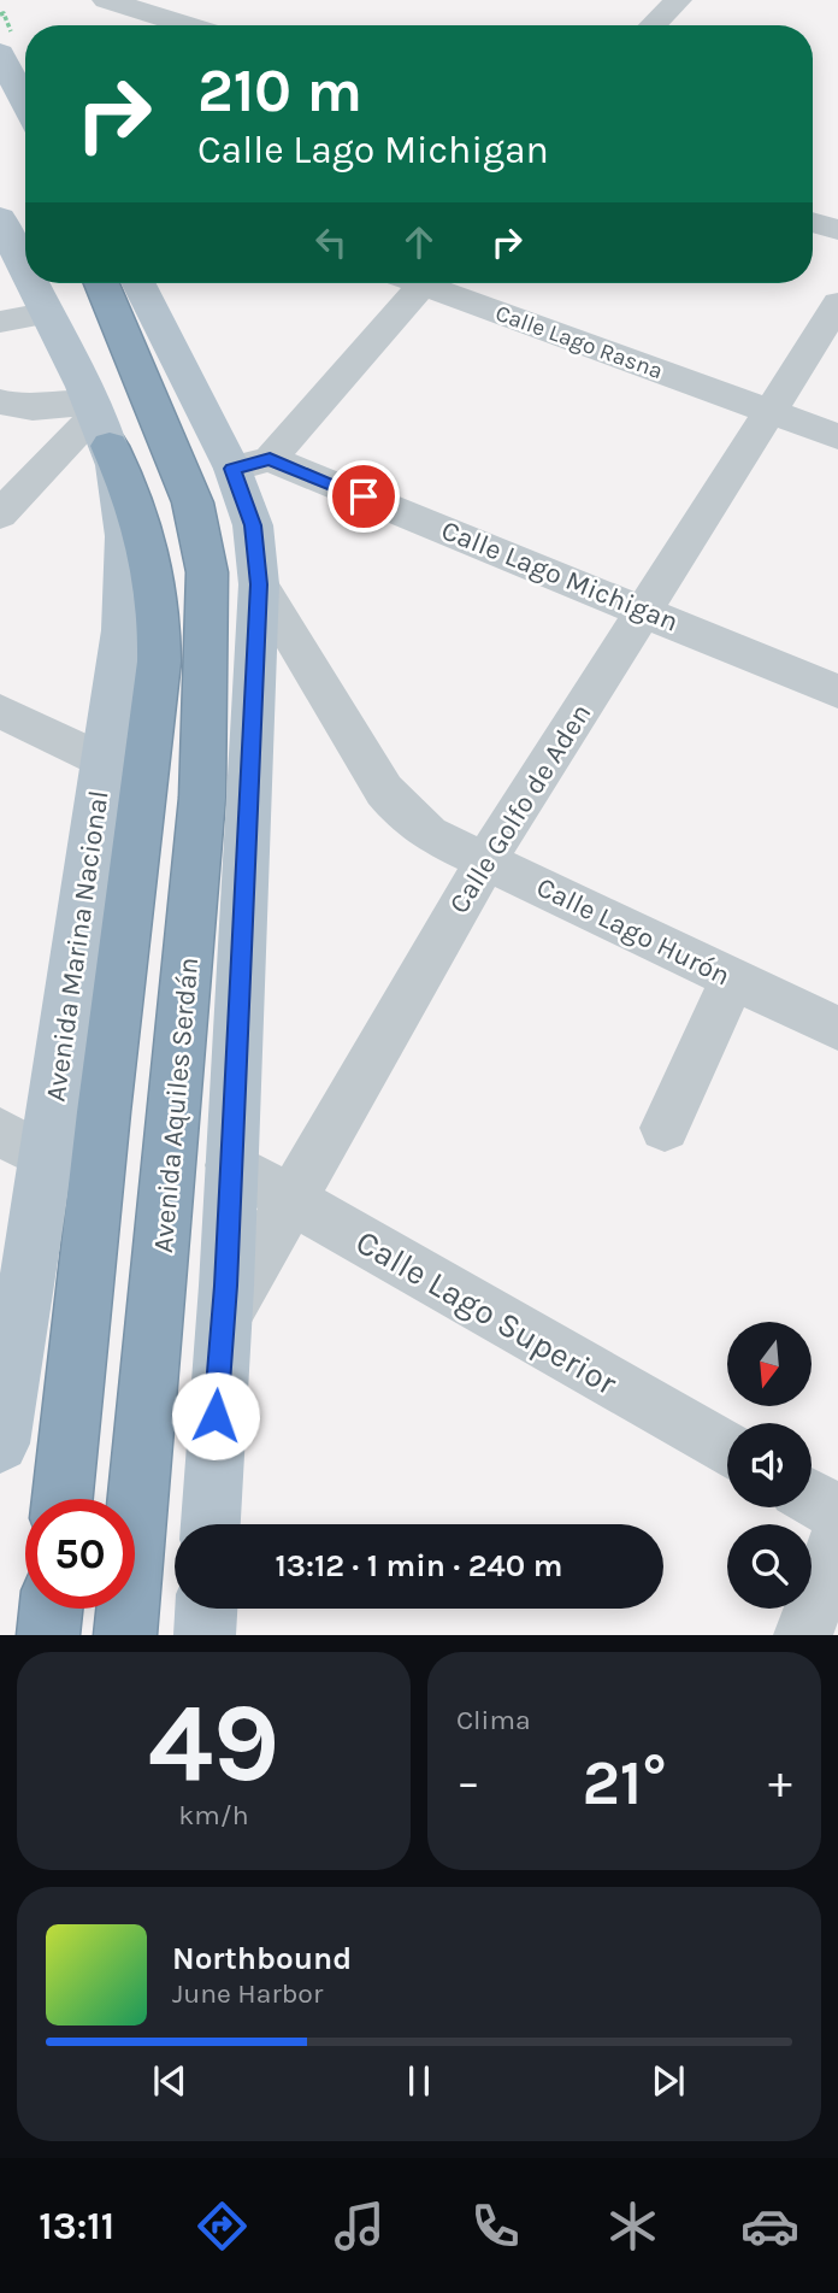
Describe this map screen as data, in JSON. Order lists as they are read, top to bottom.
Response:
{
  "streets": {
    "highway": ["Avenida Marina Nacional", "Avenida Aquiles Serdán"],
    "street": [
      "Calle Lago Rasna",
      "Calle Lago Michigan",
      "Calle Golfo de Aden",
      "Calle Lago Hurón",
      "Calle Lago Superior"
    ]
  },
  "crossings": [
    ["Calle Lago Rasna", "Calle Golfo de Aden"],
    ["Calle Lago Michigan", "Calle Golfo de Aden"],
    ["Calle Golfo de Aden", "Calle Lago Hurón"],
    ["Calle Golfo de Aden", "Calle Lago Superior"]
  ],
  "north": "bottom",
  "page": {
    "turn": ["210 m", "Calle Lago Michigan"],
    "limit": "50",
    "trip": "13:12 · 1 min · 240 m",
    "tile": [
      ["49", "km/h"],
      "Clima"
    ],
    "heat": ["−", "21°", "+"],
    "song": ["Northbound", "June Harbor"],
    "tabs": "13:11"
  }
}
